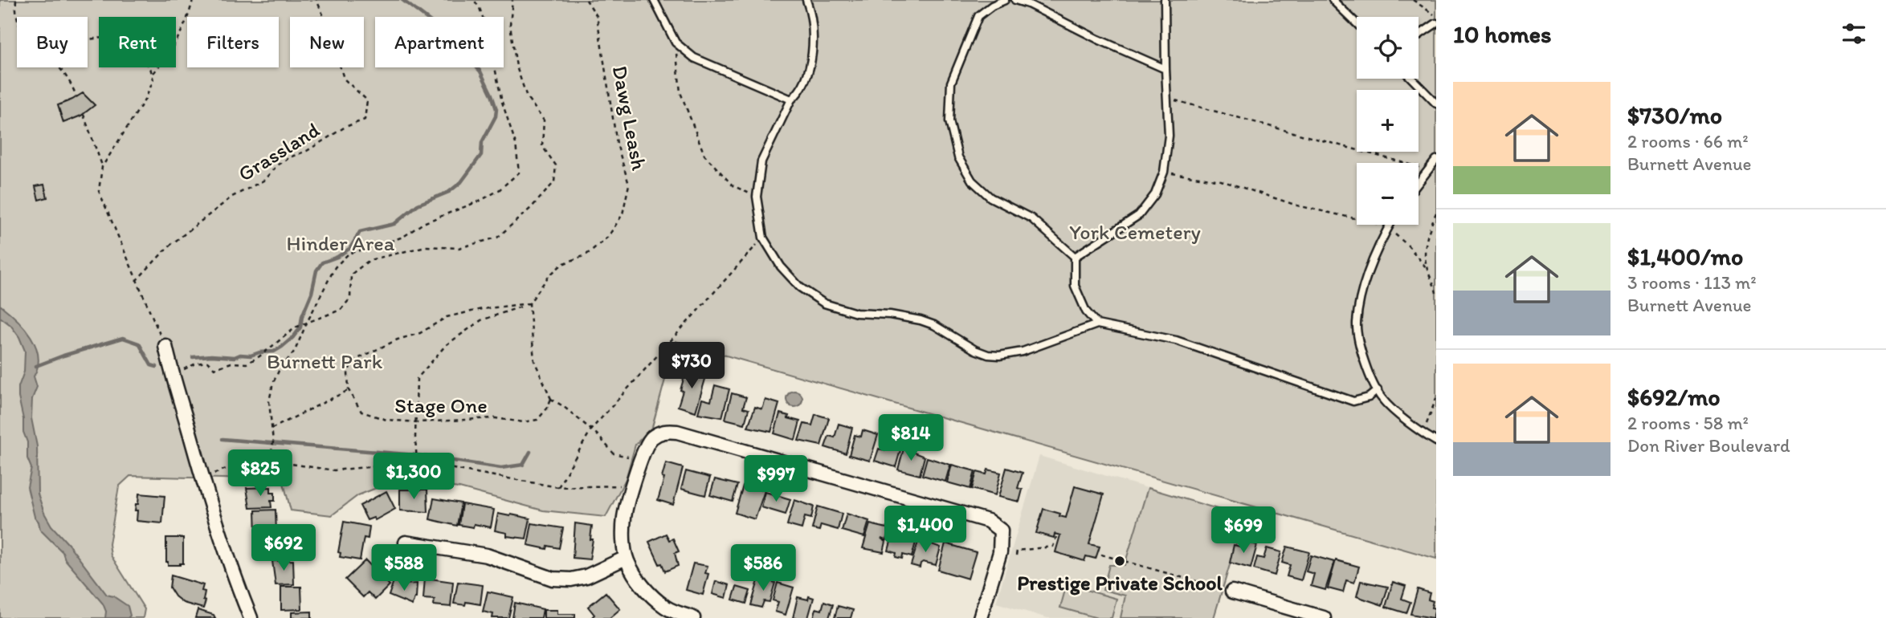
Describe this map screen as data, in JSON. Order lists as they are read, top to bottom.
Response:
{
  "streets": {
    "path": ["Dawg Leash", "Grassland", "Stage One"]
  },
  "parks": ["York Cemetery", "Hinder Area", "Burnett Park"],
  "places": ["Prestige Private School"],
  "page": {
    "heading": "10 homes",
    "map_buttons": ["+", "−"],
    "chip": [
      "Buy",
      "Rent",
      "Filters",
      "New",
      "Apartment"
    ],
    "list": [
      {
        "name": "$730/mo",
        "note": "2 rooms · 66 m² · Burnett Avenue"
      },
      {
        "name": "$1,400/mo",
        "note": "3 rooms · 113 m² · Burnett Avenue"
      },
      {
        "name": "$692/mo",
        "note": "2 rooms · 58 m² · Don River Boulevard"
      }
    ],
    "price": [
      "$730",
      "$814",
      "$825",
      "$1,300",
      "$997",
      "$1,400",
      "$699",
      "$692",
      "$588",
      "$586"
    ]
  }
}
